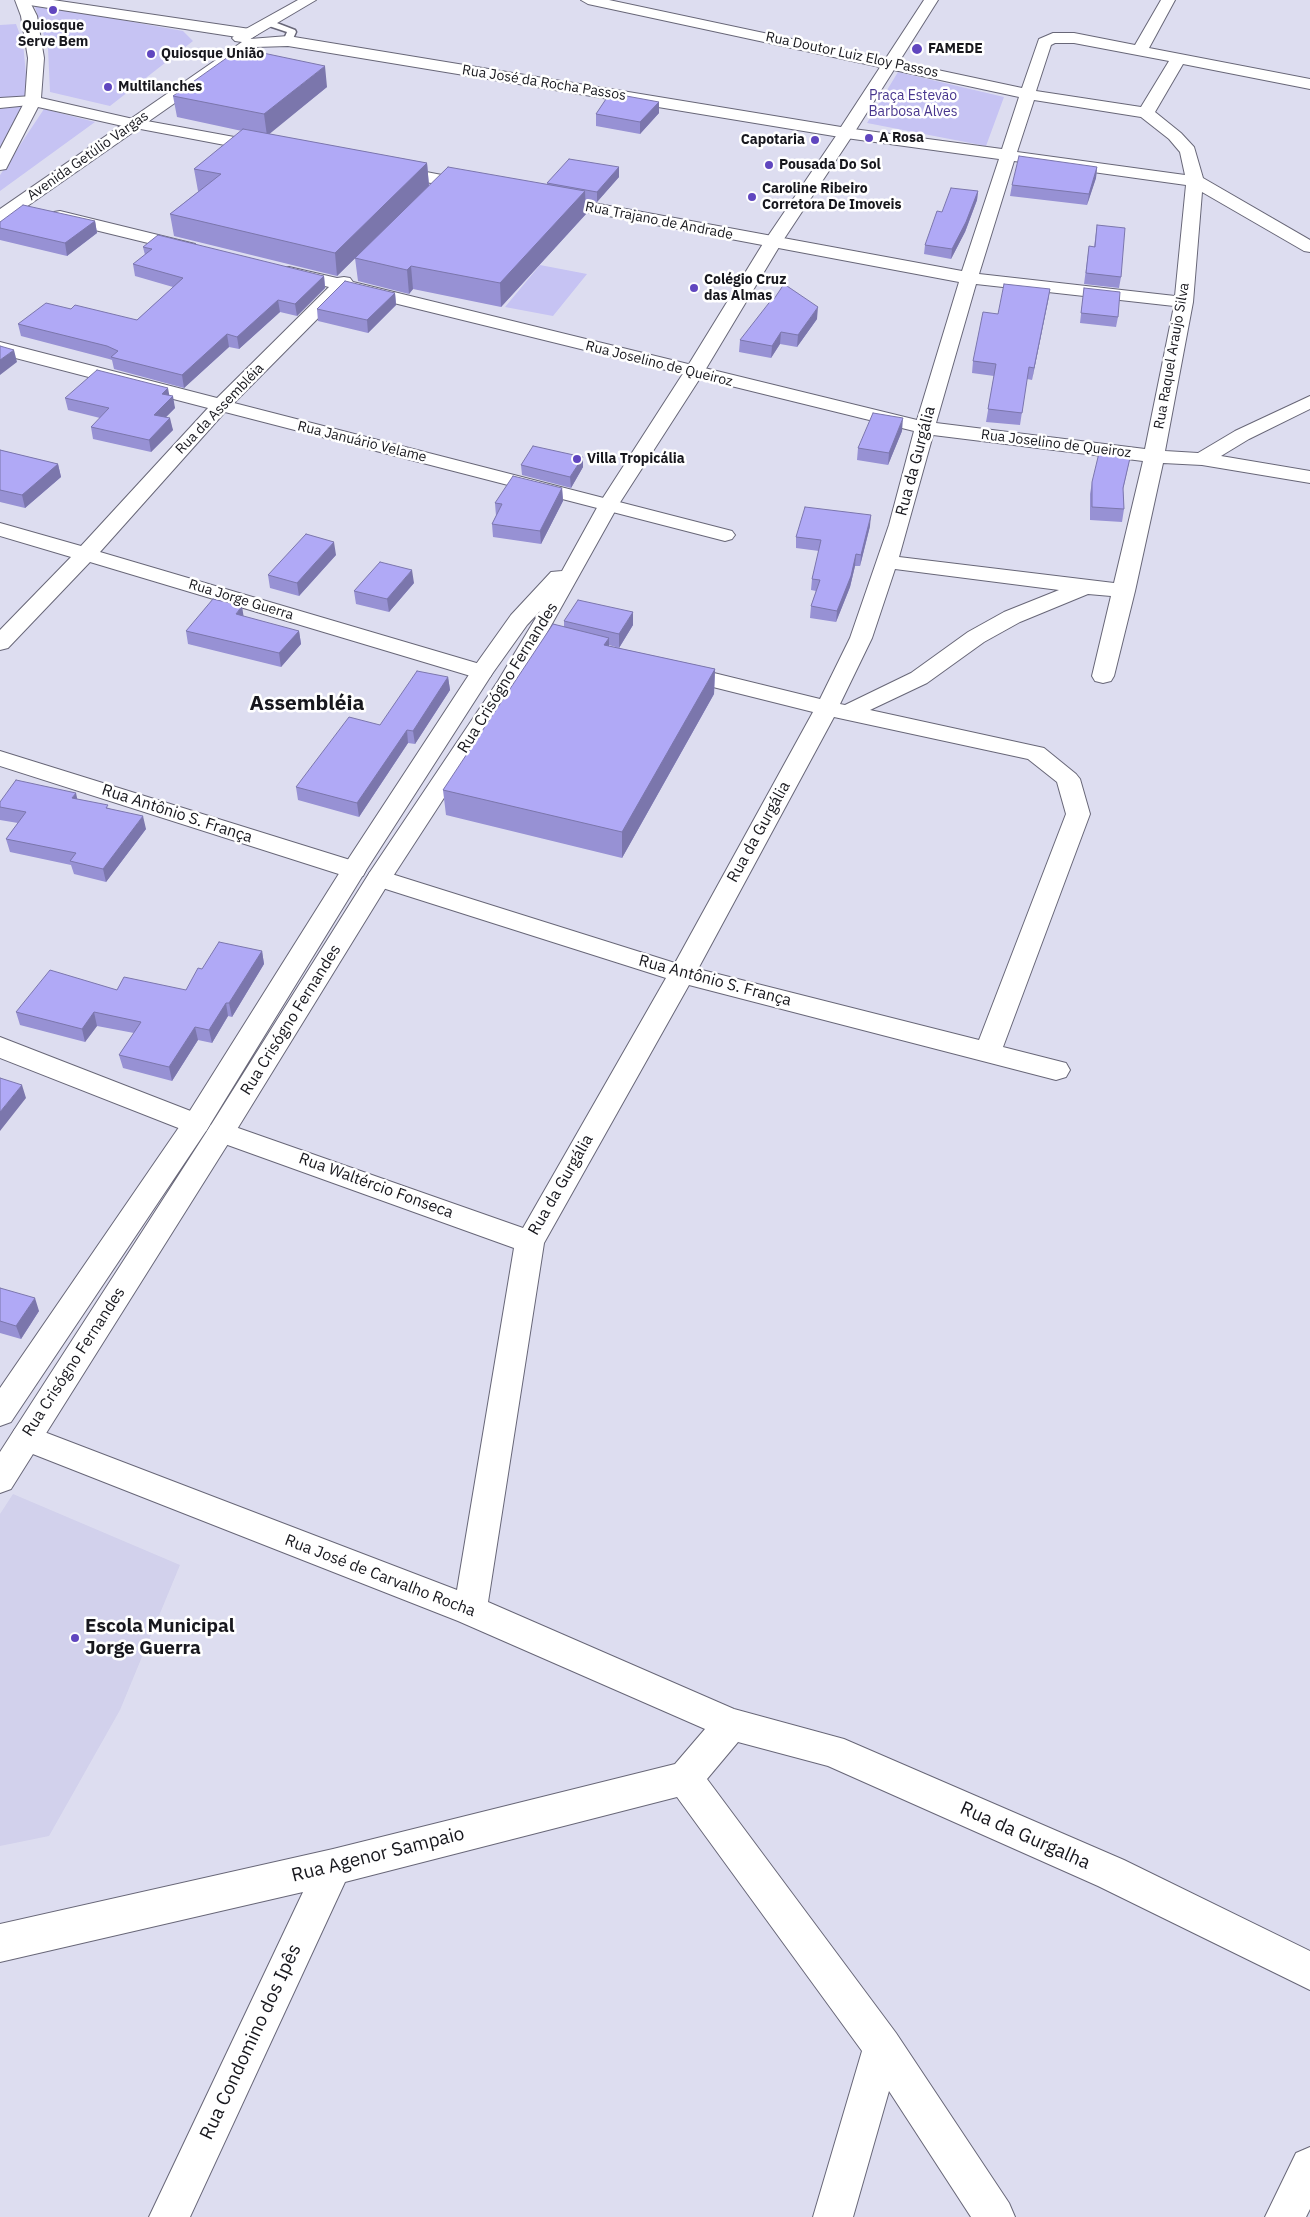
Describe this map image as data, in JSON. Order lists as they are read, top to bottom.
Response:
{
  "streets": {
    "street": [
      "Rua Doutor Luiz Eloy Passos",
      "Rua José da Rocha Passos",
      "Avenida Getúlio Vargas",
      "Rua Trajano de Andrade",
      "Rua Raquel Araujo Silva",
      "Rua Joselino de Queiroz",
      "Rua da Assembléia",
      "Rua Januário Velame",
      "Rua da Gurgália",
      "Rua Jorge Guerra",
      "Rua Crisógno Fernandes",
      "Rua Antônio S. França",
      "Rua Waltércio Fonseca",
      "Rua José de Carvalho Rocha",
      "Rua da Gurgalha",
      "Rua Agenor Sampaio",
      "Rua Condomino dos Ipês"
    ]
  },
  "crossings": [
    ["Rua Doutor Luiz Eloy Passos", "Rua Raquel Araujo Silva"],
    ["Rua Doutor Luiz Eloy Passos", "Rua da Gurgália"],
    ["Rua Doutor Luiz Eloy Passos", "Rua Crisógno Fernandes"],
    ["Rua José da Rocha Passos", "Avenida Getúlio Vargas"],
    ["Rua José da Rocha Passos", "Rua Raquel Araujo Silva"],
    ["Rua José da Rocha Passos", "Rua da Gurgália"],
    ["Rua José da Rocha Passos", "Rua Crisógno Fernandes"],
    ["Rua Trajano de Andrade", "Rua Raquel Araujo Silva"],
    ["Rua Trajano de Andrade", "Rua da Gurgália"],
    ["Rua Trajano de Andrade", "Rua Crisógno Fernandes"],
    ["Rua Raquel Araujo Silva", "Rua Joselino de Queiroz"],
    ["Rua Joselino de Queiroz", "Rua da Assembléia"],
    ["Rua Joselino de Queiroz", "Rua da Gurgália"],
    ["Rua Joselino de Queiroz", "Rua Crisógno Fernandes"],
    ["Rua da Assembléia", "Rua Januário Velame"],
    ["Rua da Assembléia", "Rua Jorge Guerra"],
    ["Rua Januário Velame", "Rua Crisógno Fernandes"],
    ["Rua da Gurgália", "Rua Antônio S. França"],
    ["Rua da Gurgália", "Rua Waltércio Fonseca"],
    ["Rua da Gurgália", "Rua José de Carvalho Rocha"],
    ["Rua Jorge Guerra", "Rua Crisógno Fernandes"],
    ["Rua Crisógno Fernandes", "Rua Antônio S. França"],
    ["Rua Crisógno Fernandes", "Rua Waltércio Fonseca"],
    ["Rua Crisógno Fernandes", "Rua José de Carvalho Rocha"],
    ["Rua José de Carvalho Rocha", "Rua da Gurgalha"],
    ["Rua Agenor Sampaio", "Rua Condomino dos Ipês"]
  ],
  "districts": ["Assembléia"],
  "parks": ["Praça Estevão Barbosa Alves"],
  "places": [
    "Quiosque Serve Bem",
    "FAMEDE",
    "Quiosque União",
    "Multilanches",
    "A Rosa",
    "Capotaria",
    "Pousada Do Sol",
    "Caroline Ribeiro Corretora De Imoveis",
    "Colégio Cruz das Almas",
    "Villa Tropicália",
    "Escola Municipal Jorge Guerra"
  ]
}
